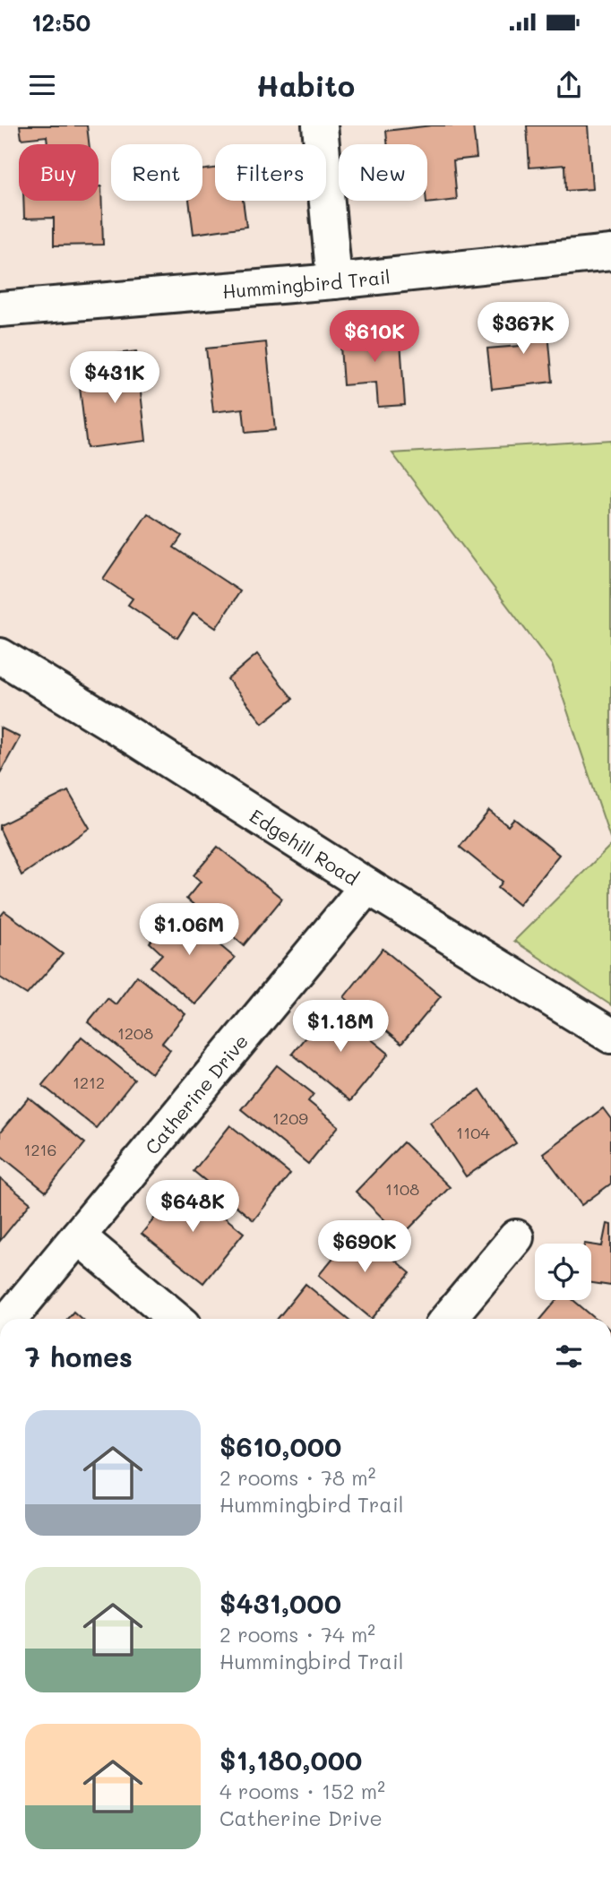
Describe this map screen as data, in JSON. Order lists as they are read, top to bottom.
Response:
{
  "streets": {
    "street": ["Hummingbird Trail", "Edgehill Road", "Catherine Drive"]
  },
  "crossings": [
    ["Edgehill Road", "Catherine Drive"]
  ],
  "house_numbers": [
    "1208",
    "1212",
    "1209",
    "1104",
    "1216",
    "1108"
  ],
  "page": {
    "status": "12:50",
    "header": "Habito",
    "chip": [
      "Buy",
      "Rent",
      "Filters",
      "New"
    ],
    "price": [
      "$367K",
      "$610K",
      "$431K",
      "$1.06M",
      "$1.18M",
      "$648K",
      "$690K"
    ],
    "heading": "7 homes",
    "list": [
      {
        "name": "$610,000",
        "note": "2 rooms · 78 m² · Hummingbird Trail"
      },
      {
        "name": "$431,000",
        "note": "2 rooms · 74 m² · Hummingbird Trail"
      },
      {
        "name": "$1,180,000",
        "note": "4 rooms · 152 m² · Catherine Drive"
      }
    ]
  }
}
